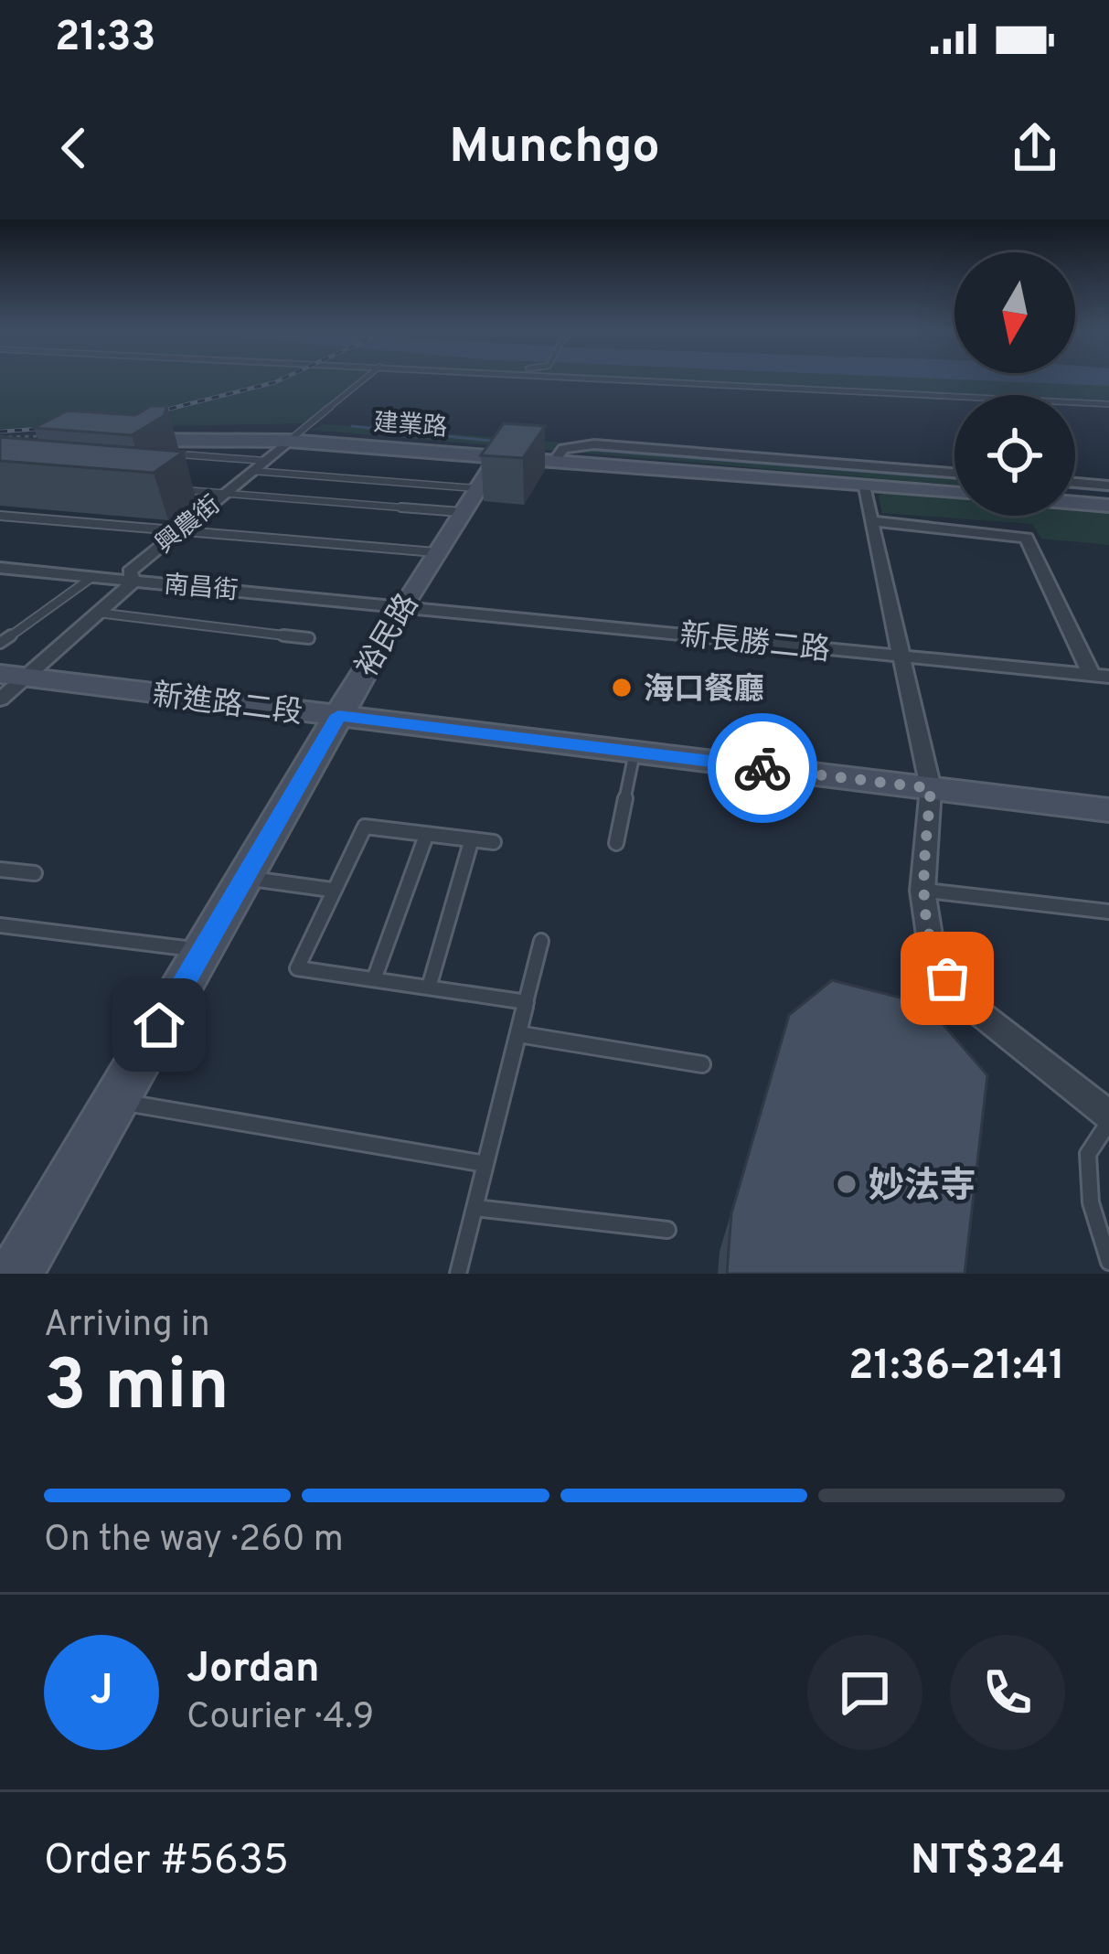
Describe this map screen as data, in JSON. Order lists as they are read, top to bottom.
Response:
{
  "streets": {
    "street": [
      "建業路",
      "興農街",
      "南昌街",
      "裕民路",
      "新長勝二路",
      "新進路二段"
    ]
  },
  "crossings": [
    ["建業路", "興農街"],
    ["建業路", "裕民路"],
    ["興農街", "南昌街"],
    ["興農街", "新進路二段"],
    ["南昌街", "裕民路"],
    ["南昌街", "新長勝二路"],
    ["裕民路", "新長勝二路"],
    ["裕民路", "新進路二段"]
  ],
  "places": ["海口餐廳", "妙法寺"],
  "north": "bottom",
  "page": {
    "status": "21:33",
    "header": "Munchgo",
    "heading": ["3 min", "Arriving in", "21:36–21:41"],
    "panel": [
      "Jordan",
      "Courier · 4.9",
      "Order #5635",
      "NT$324"
    ],
    "bar": "On the way · 260 m",
    "round": "J"
  }
}
